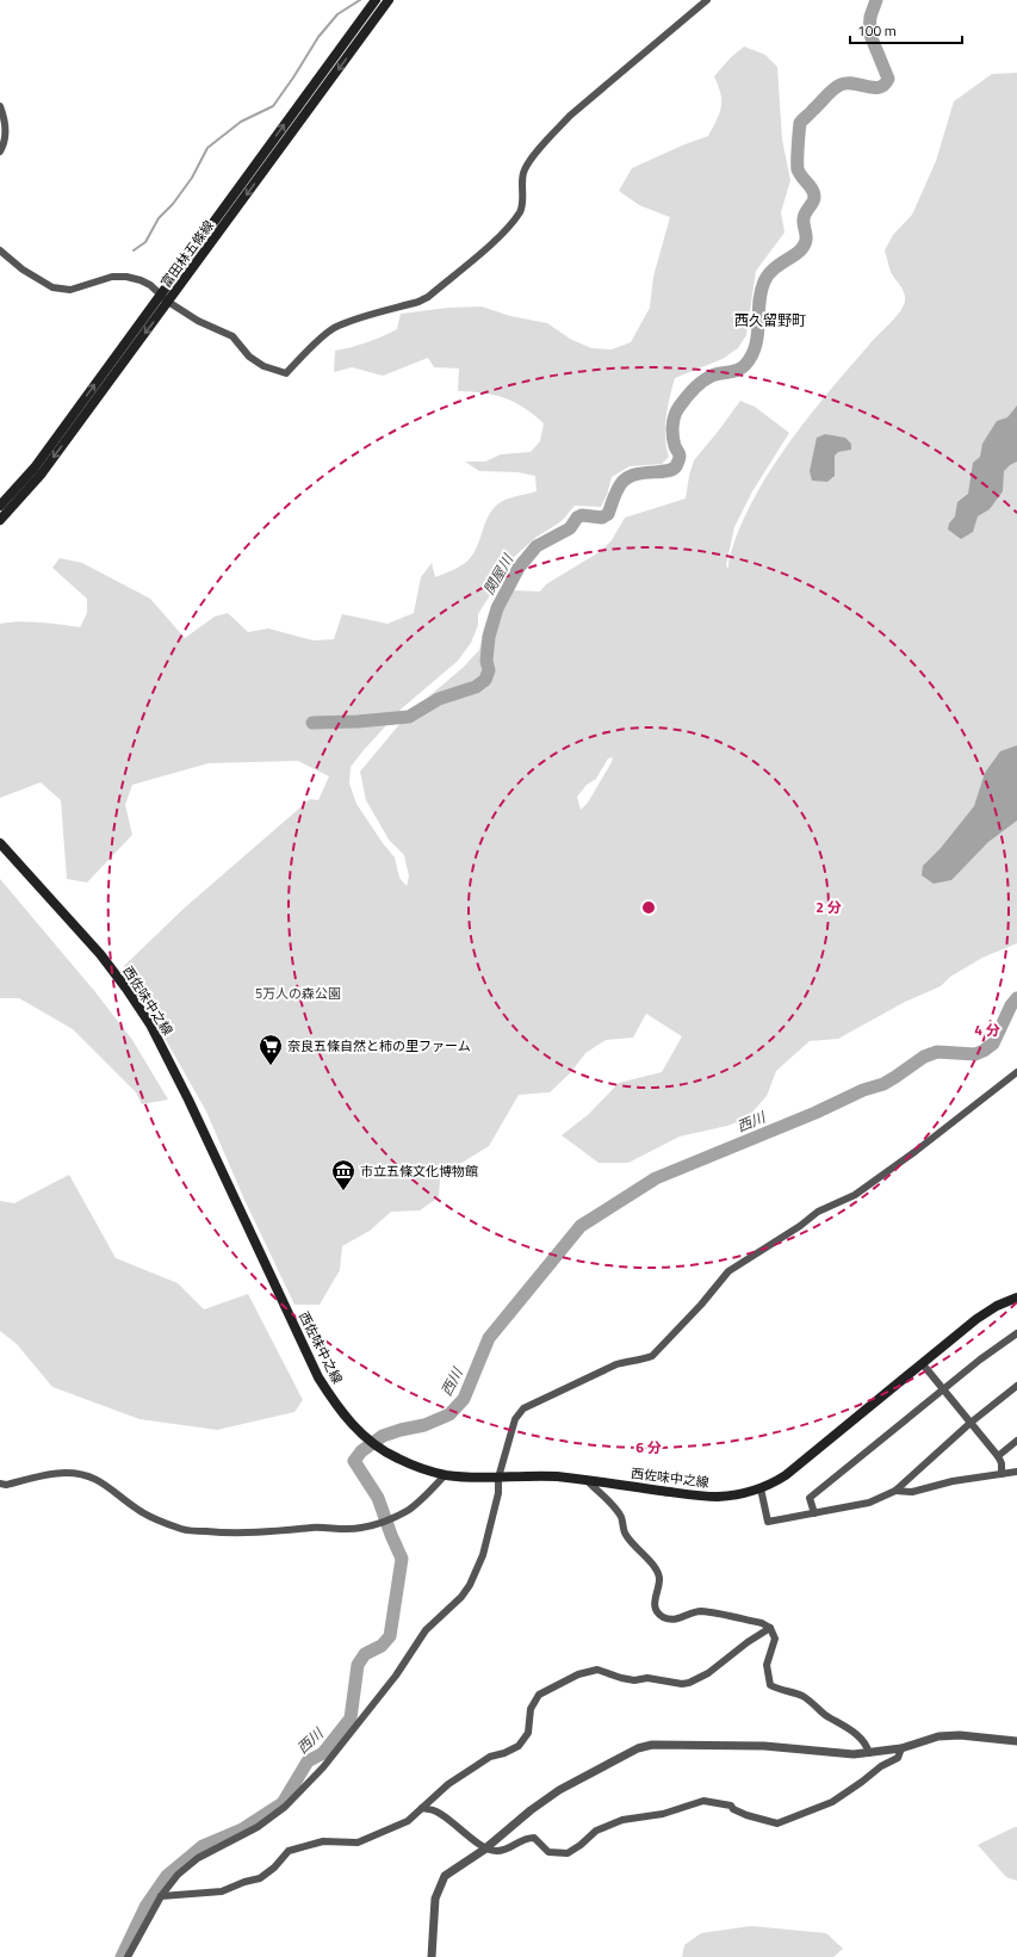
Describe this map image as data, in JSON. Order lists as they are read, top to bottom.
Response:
{
  "streets": {
    "main road": ["富田林五條線", "西佐味中之線"]
  },
  "districts": ["西久留野町"],
  "water": ["関屋川", "西川"],
  "parks": ["5万人の森公園"],
  "places": {
    "supermarket": ["奈良五條自然と柿の里ファーム"],
    "museum": ["市立五條文化博物館"]
  },
  "scale_bar": "100 m",
  "rings": ["2 分", "4 分", "6 分"]
}
